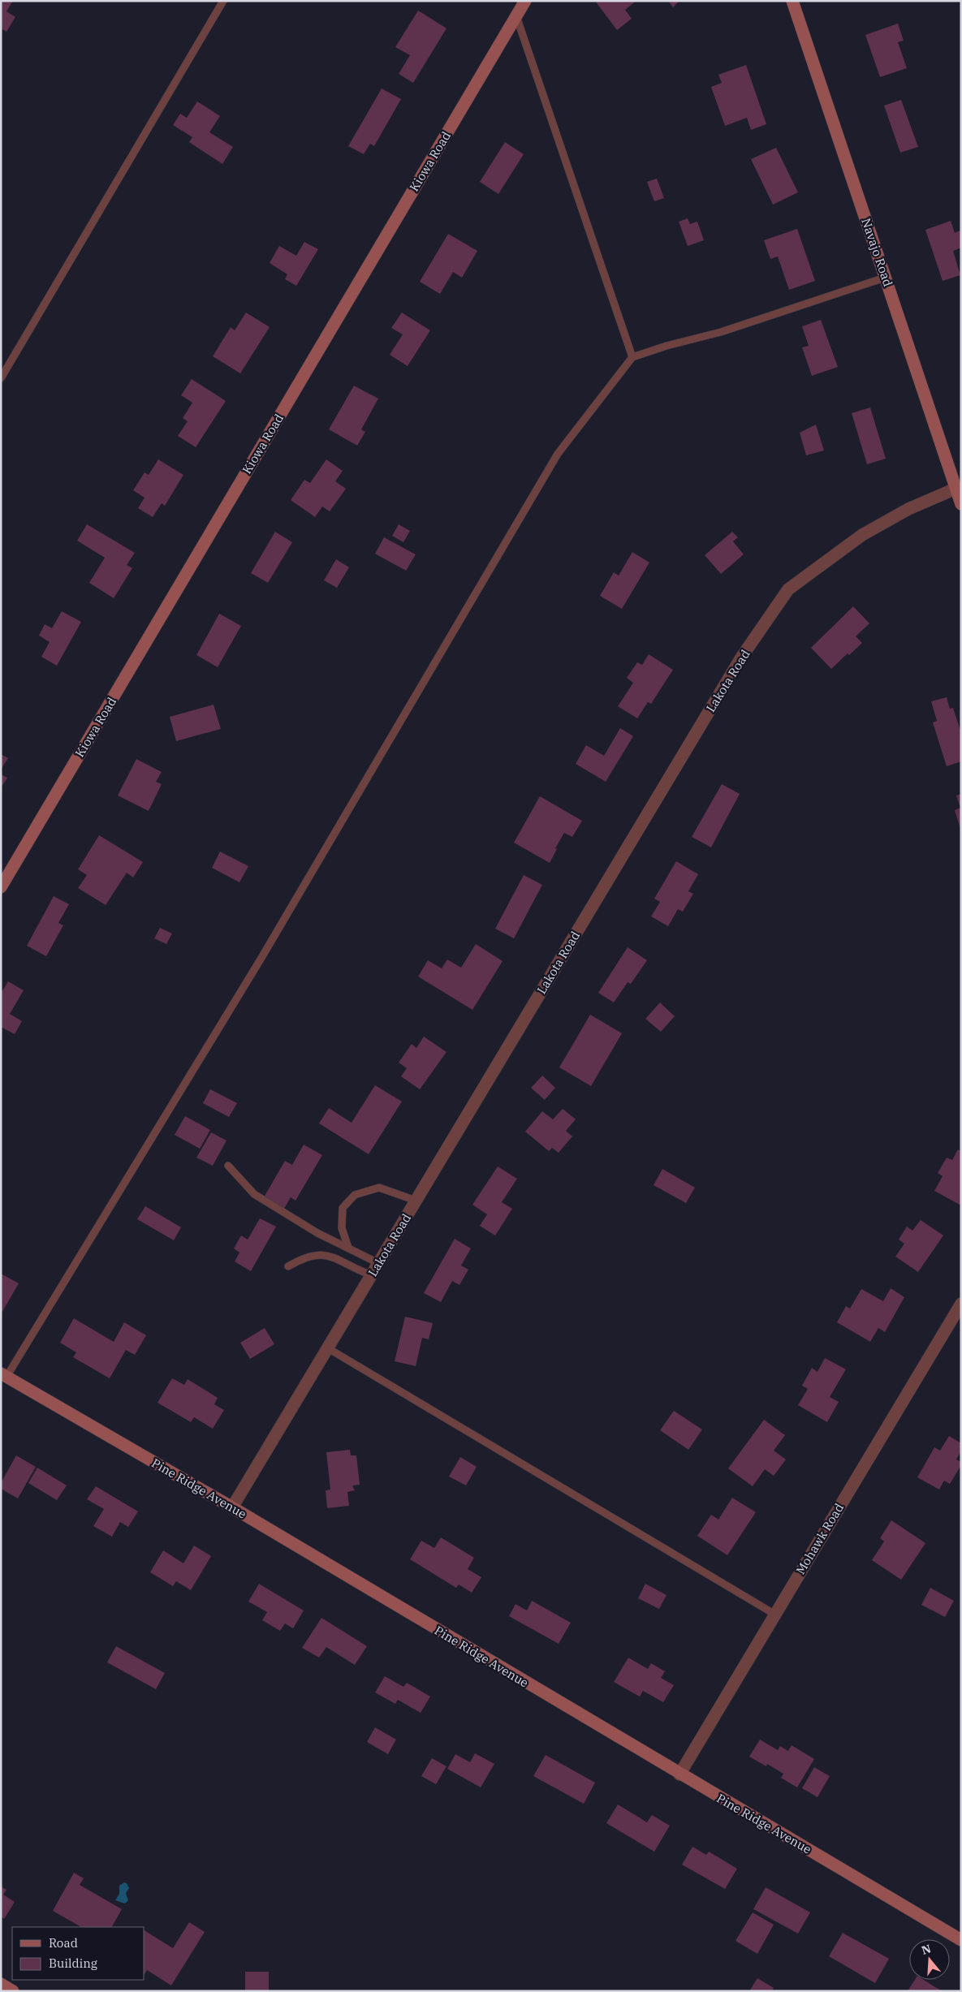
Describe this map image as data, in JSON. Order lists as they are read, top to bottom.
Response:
{
  "streets": {
    "street": [
      "Kiowa Road",
      "Navajo Road",
      "Lakota Road",
      "Pine Ridge Avenue",
      "Mohawk Road"
    ]
  },
  "crossings": [
    ["Navajo Road", "Lakota Road"],
    ["Lakota Road", "Pine Ridge Avenue"],
    ["Pine Ridge Avenue", "Mohawk Road"]
  ],
  "legend": ["Road", "Building"],
  "north": "top"
}
